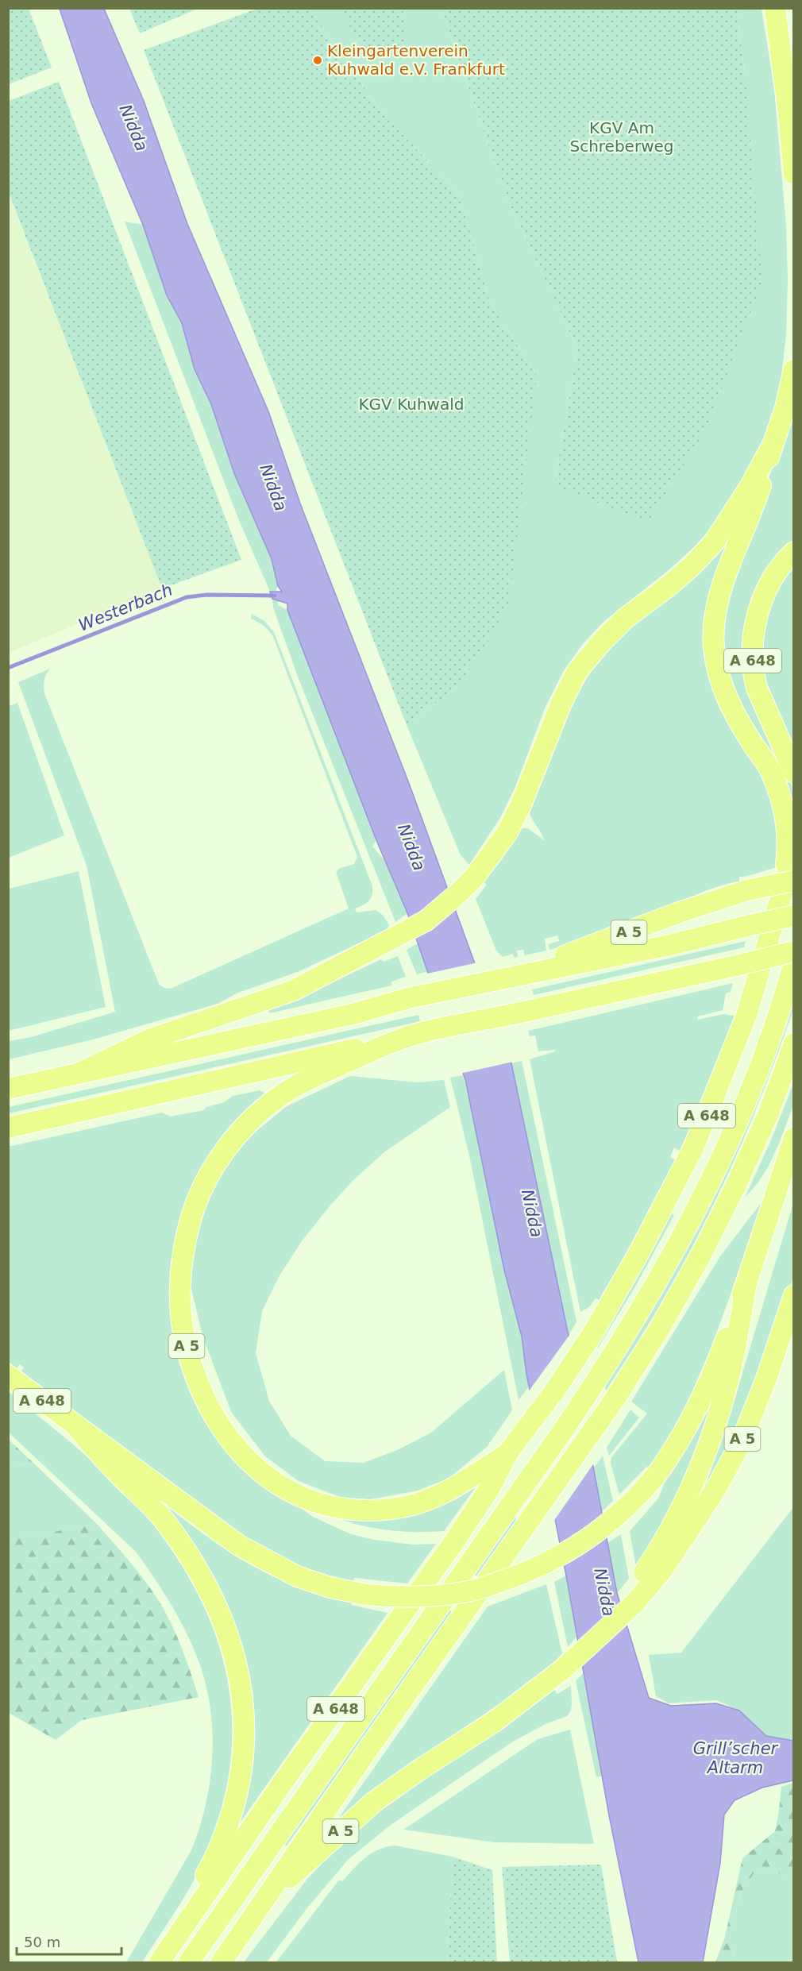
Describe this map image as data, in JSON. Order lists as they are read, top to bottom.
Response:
{
  "streets": {
    "highway": ["A 648", "A 5"]
  },
  "crossings": [
    ["A 648", "A 5"]
  ],
  "water": ["Nidda", "Westerbach", "Grill’scher Altarm"],
  "parks": ["KGV Am Schreberweg", "KGV Kuhwald"],
  "places": ["Kleingartenverein Kuhwald e.V. Frankfurt"],
  "scale_bar": "50 m"
}
